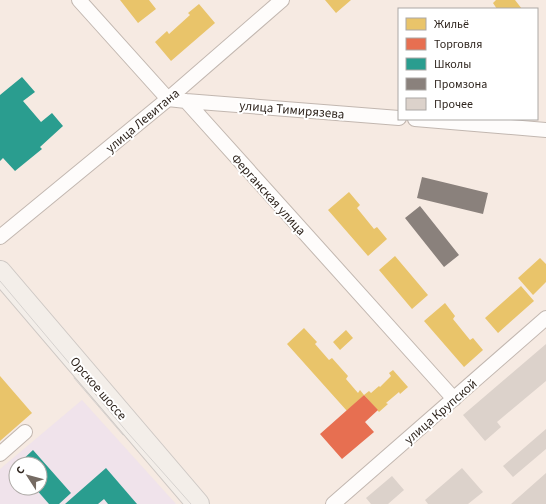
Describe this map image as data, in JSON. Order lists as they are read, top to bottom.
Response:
{
  "streets": {
    "main road": ["Орское шоссе"],
    "street": [
      "улица Тимирязева",
      "улица Левитана",
      "Ферганская улица",
      "улица Крупской"
    ]
  },
  "crossings": [
    ["улица Тимирязева", "Ферганская улица"],
    ["Ферганская улица", "улица Крупской"]
  ],
  "legend": [
    "Жильё",
    "Торговля",
    "Школы",
    "Промзона",
    "Прочее"
  ],
  "north": "top left"
}
